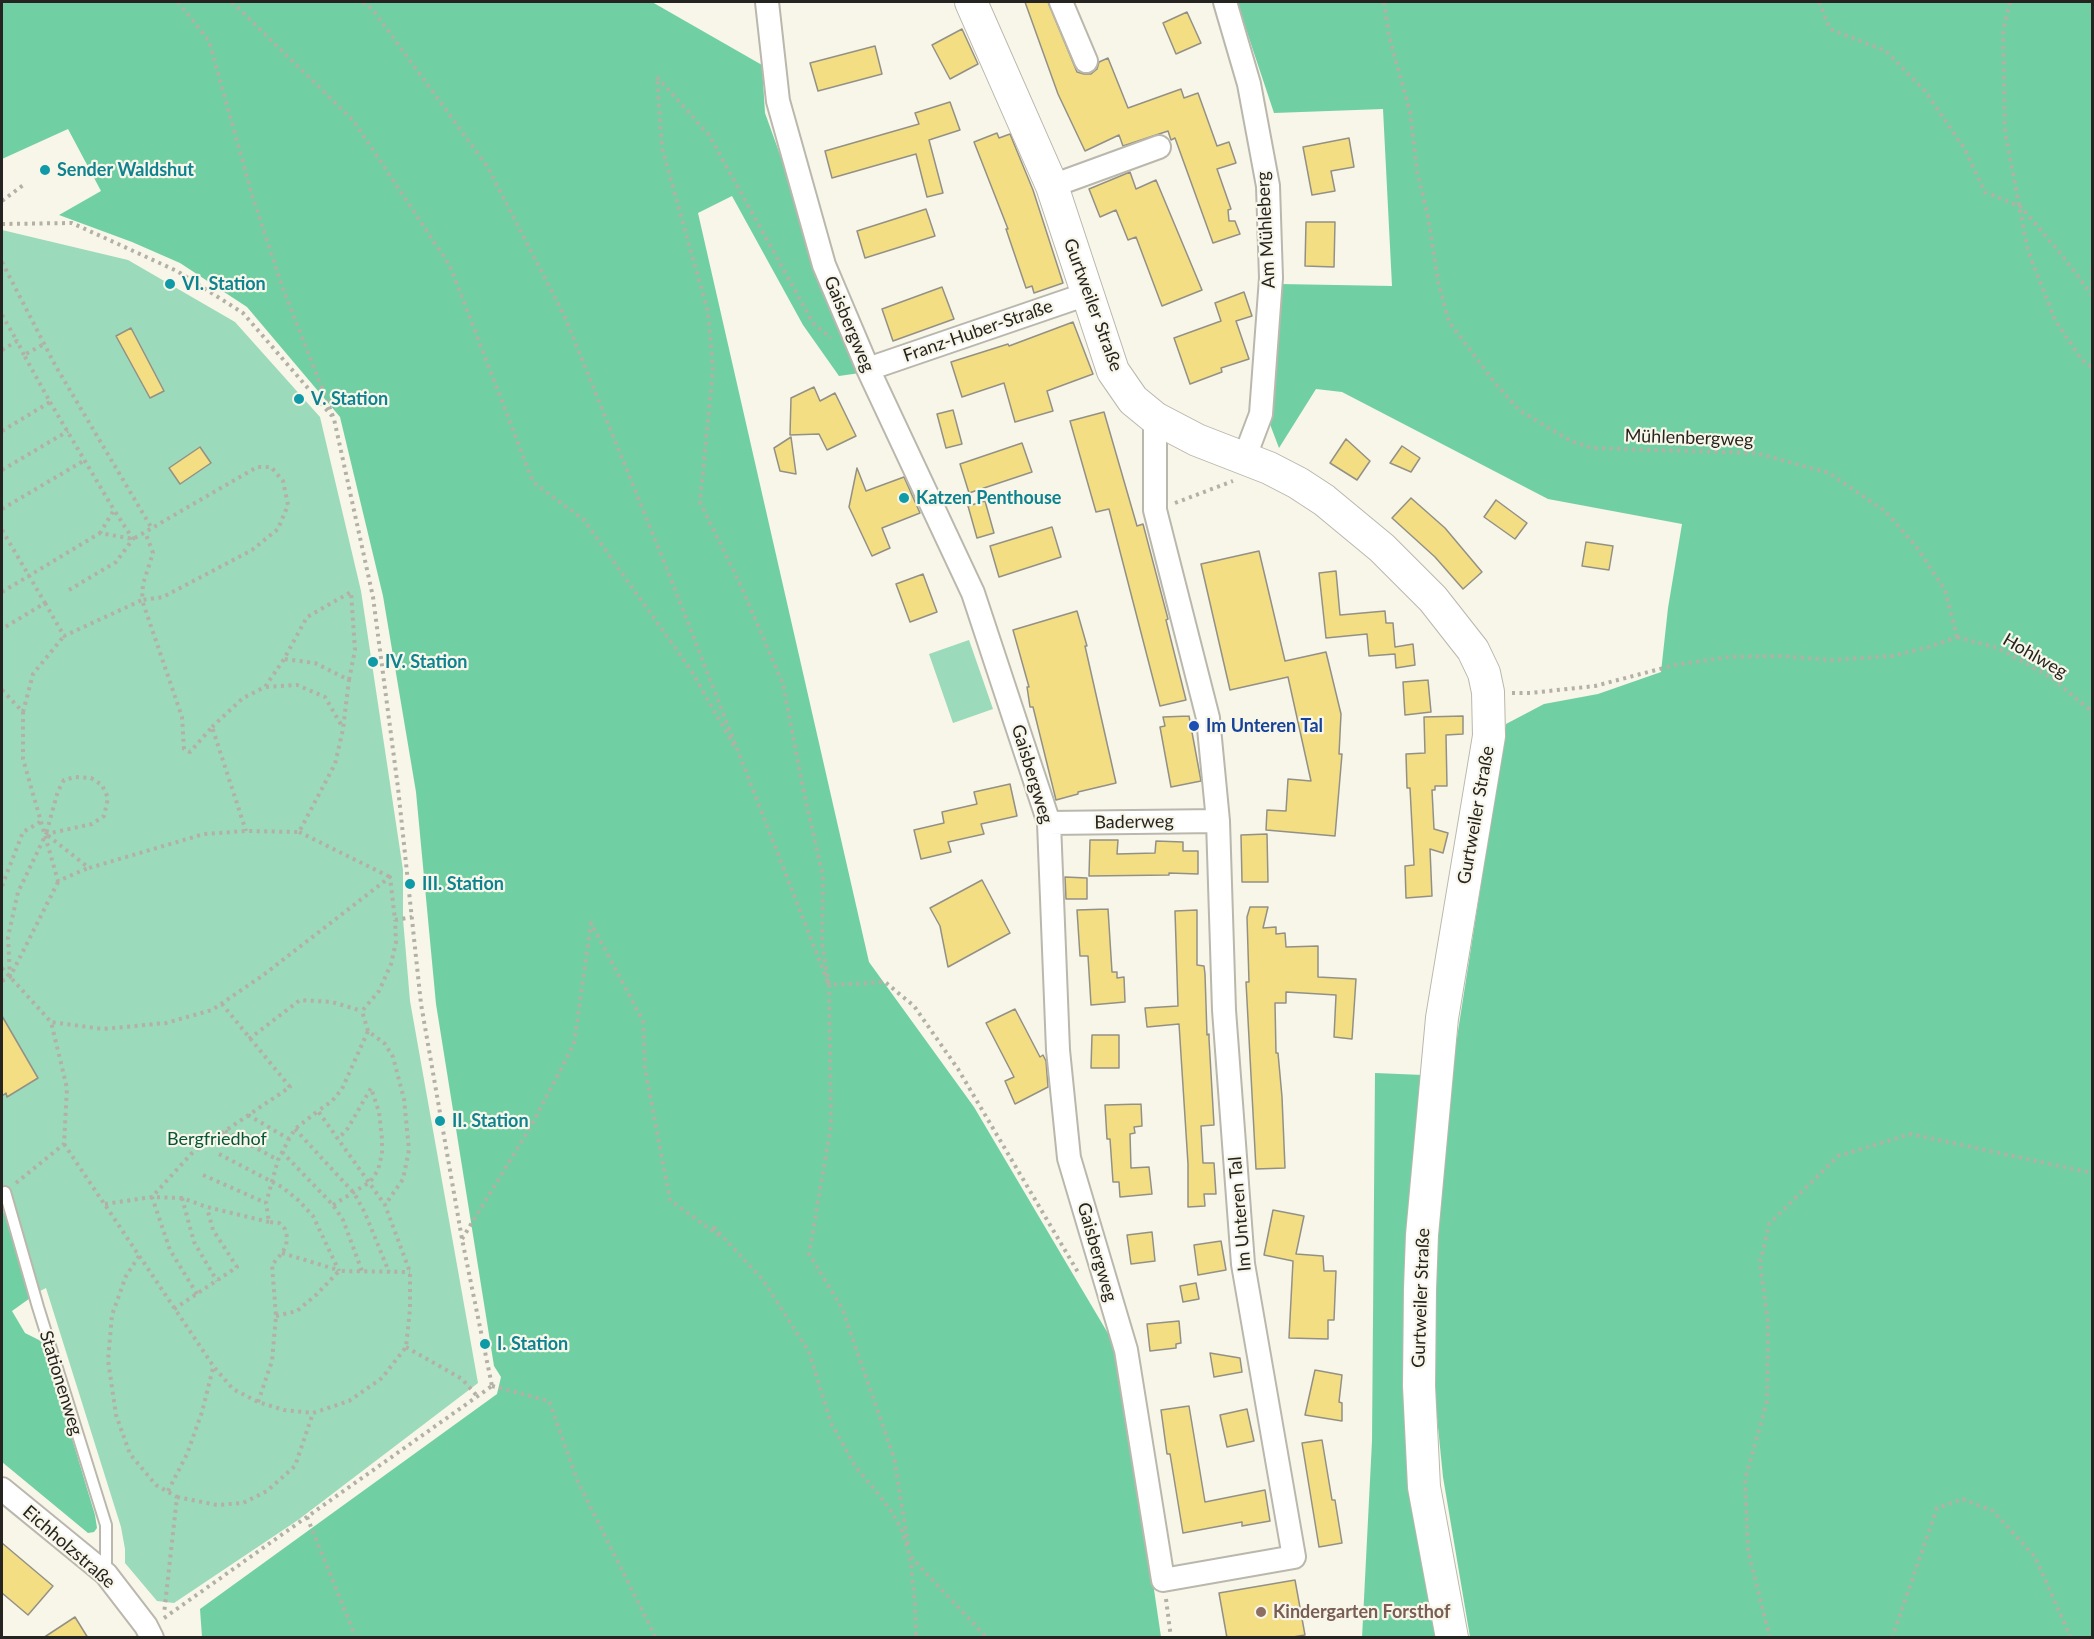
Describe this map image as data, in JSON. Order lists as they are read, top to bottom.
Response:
{
  "streets": {
    "main road": ["Gurtweiler Straße"],
    "street": [
      "Am Mühleberg",
      "Gaisbergweg",
      "Franz-Huber-Straße",
      "Baderweg",
      "Im Unteren Tal",
      "Eichholzstraße"
    ],
    "lane": ["Stationenweg"],
    "path": ["Mühlenbergweg", "Hohlweg"]
  },
  "crossings": [
    ["Am Mühleberg", "Gurtweiler Straße"],
    ["Gurtweiler Straße", "Franz-Huber-Straße"],
    ["Gurtweiler Straße", "Im Unteren Tal"],
    ["Gaisbergweg", "Franz-Huber-Straße"],
    ["Gaisbergweg", "Baderweg"],
    ["Gaisbergweg", "Im Unteren Tal"],
    ["Mühlenbergweg", "Hohlweg"],
    ["Baderweg", "Im Unteren Tal"],
    ["Stationenweg", "Eichholzstraße"]
  ],
  "parks": ["Bergfriedhof"],
  "places": [
    "Sender Waldshut",
    "VI. Station",
    "V. Station",
    "Katzen Penthouse",
    "IV. Station",
    "Im Unteren Tal",
    "III. Station",
    "II. Station",
    "I. Station",
    "Kindergarten Forsthof"
  ]
}
